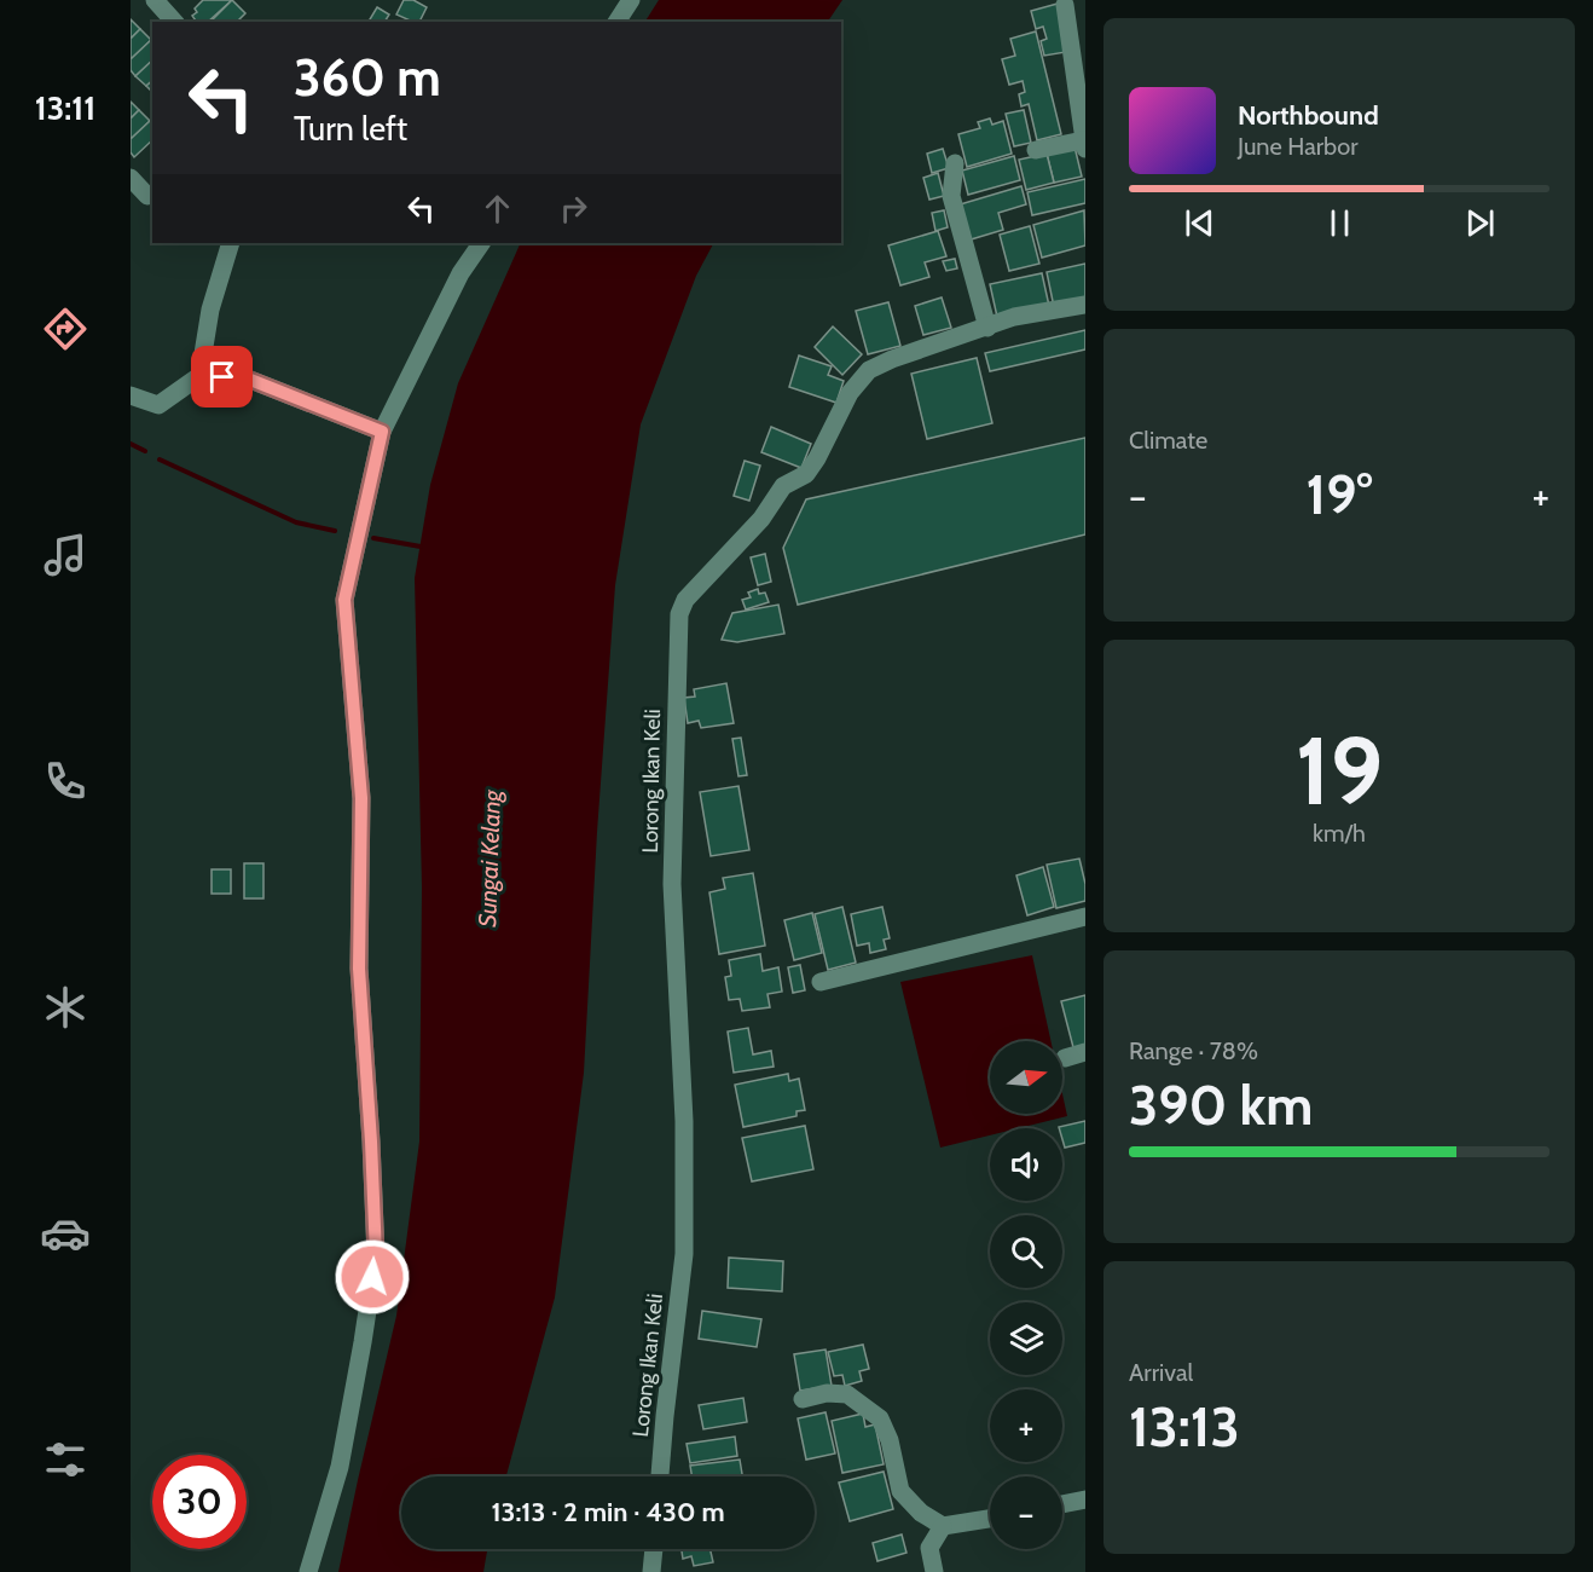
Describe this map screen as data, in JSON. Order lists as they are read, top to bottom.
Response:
{
  "streets": {
    "street": ["Lorong Ikan Keli"]
  },
  "water": ["Sungai Kelang"],
  "north": "right",
  "page": {
    "tabs": "13:11",
    "turn": ["360 m", "Turn left"],
    "song": ["Northbound", "June Harbor"],
    "tile": [
      "Climate",
      ["19", "km/h"],
      ["Range · 78%", "390 km"],
      ["Arrival", "13:13"]
    ],
    "heat": ["−", "19°", "+"],
    "map_buttons": ["+", "−"],
    "limit": "30",
    "trip": "13:13 · 2 min · 430 m"
  }
}
